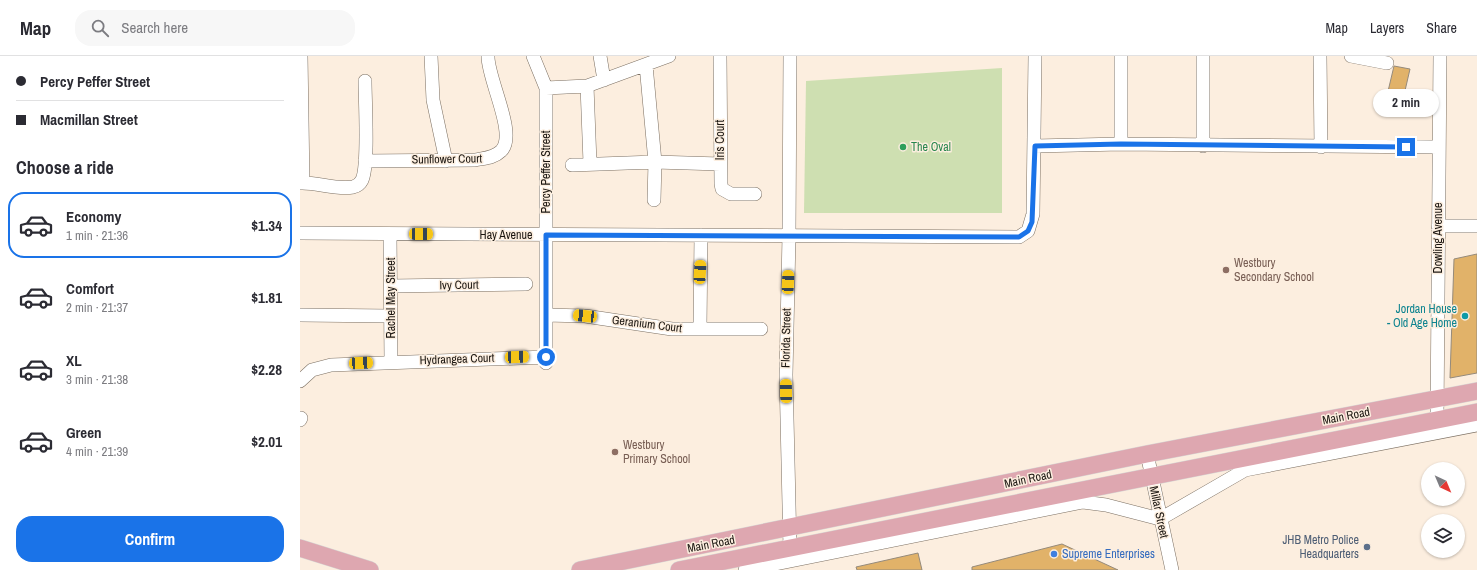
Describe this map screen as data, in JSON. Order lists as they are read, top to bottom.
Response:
{
  "streets": {
    "main road": ["Main Road"],
    "street": [
      "Iris Court",
      "Sunflower Court",
      "Percy Peffer Street",
      "Hay Avenue",
      "Dowling Avenue",
      "Ivy Court",
      "Rachel May Street",
      "Geranium Court",
      "Florida Street",
      "Hydrangea Court",
      "Millar Street"
    ]
  },
  "crossings": [
    ["Percy Peffer Street", "Hay Avenue"],
    ["Percy Peffer Street", "Geranium Court"],
    ["Percy Peffer Street", "Hydrangea Court"],
    ["Hay Avenue", "Rachel May Street"],
    ["Hay Avenue", "Florida Street"],
    ["Dowling Avenue", "Main Road"],
    ["Ivy Court", "Rachel May Street"],
    ["Rachel May Street", "Hydrangea Court"],
    ["Florida Street", "Main Road"],
    ["Main Road", "Millar Street"]
  ],
  "places": [
    "The Oval",
    "Westbury Secondary School",
    "Jordan House - Old Age Home",
    "Westbury Primary School",
    "JHB Metro Police Headquarters",
    "Supreme Enterprises"
  ],
  "north": "bottom right",
  "page": {
    "header": "Map",
    "search": "Search here",
    "nav": ["Map", "Layers", "Share"],
    "banner": ["Percy Peffer Street", "Macmillan Street"],
    "bubble": "2 min",
    "heading": "Choose a ride",
    "list": [
      {
        "name": "Economy",
        "note": "1 min · 21:36",
        "value": "$1.34"
      },
      {
        "name": "Comfort",
        "note": "2 min · 21:37",
        "value": "$1.81"
      },
      {
        "name": "XL",
        "note": "3 min · 21:38",
        "value": "$2.28"
      },
      {
        "name": "Green",
        "note": "4 min · 21:39",
        "value": "$2.01"
      }
    ],
    "buttons": "Confirm"
  }
}
